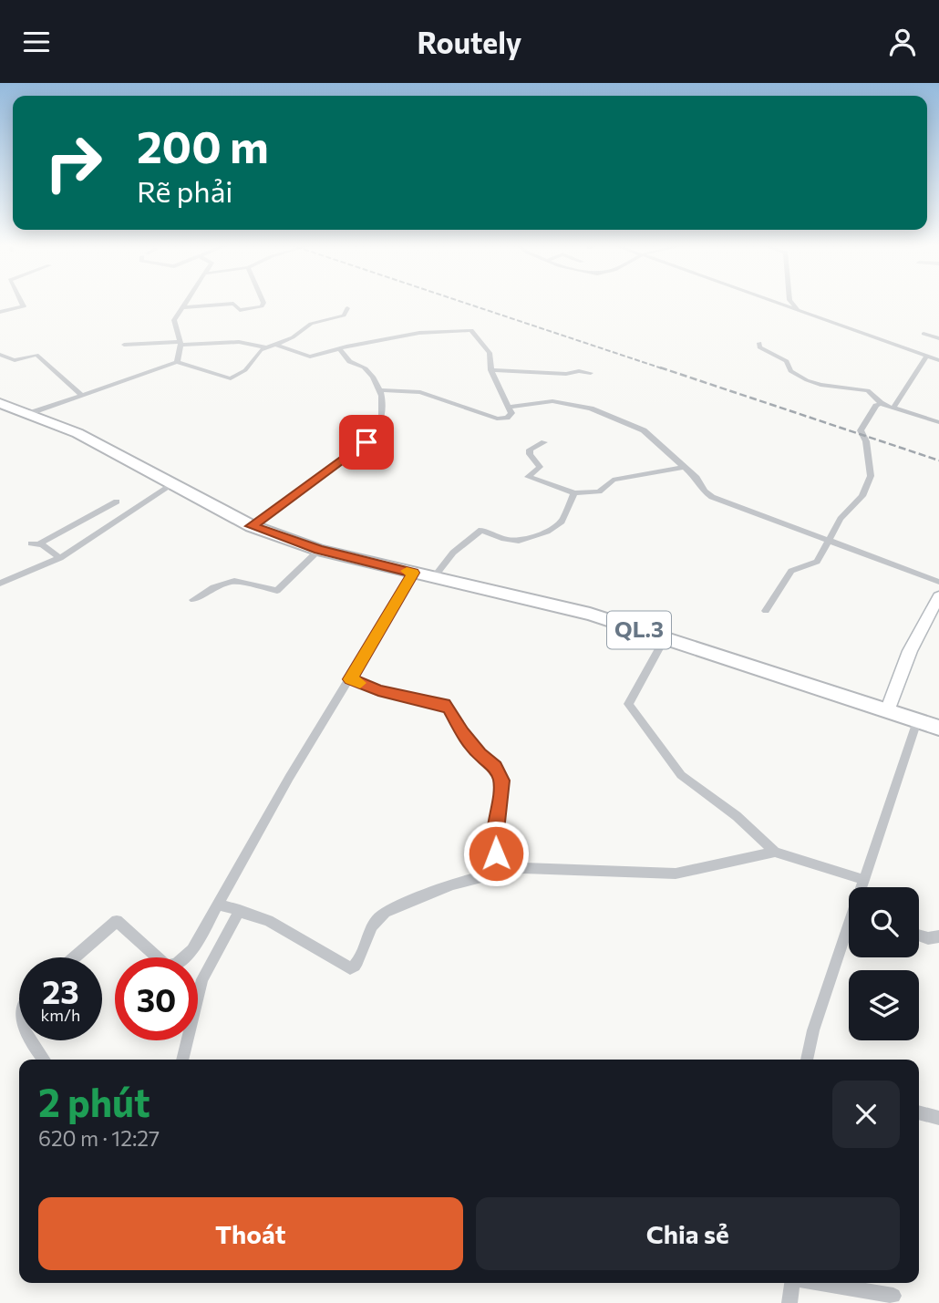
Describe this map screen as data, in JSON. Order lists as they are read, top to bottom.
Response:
{
  "streets": {
    "highway": ["QL.3"]
  },
  "page": {
    "header": "Routely",
    "turn": ["200 m", "Rẽ phải"],
    "speed": "23 km/h",
    "limit": "30",
    "heading": ["2 phút", "620 m · 12:27"],
    "buttons": ["Thoát", "Chia sẻ"]
  }
}
